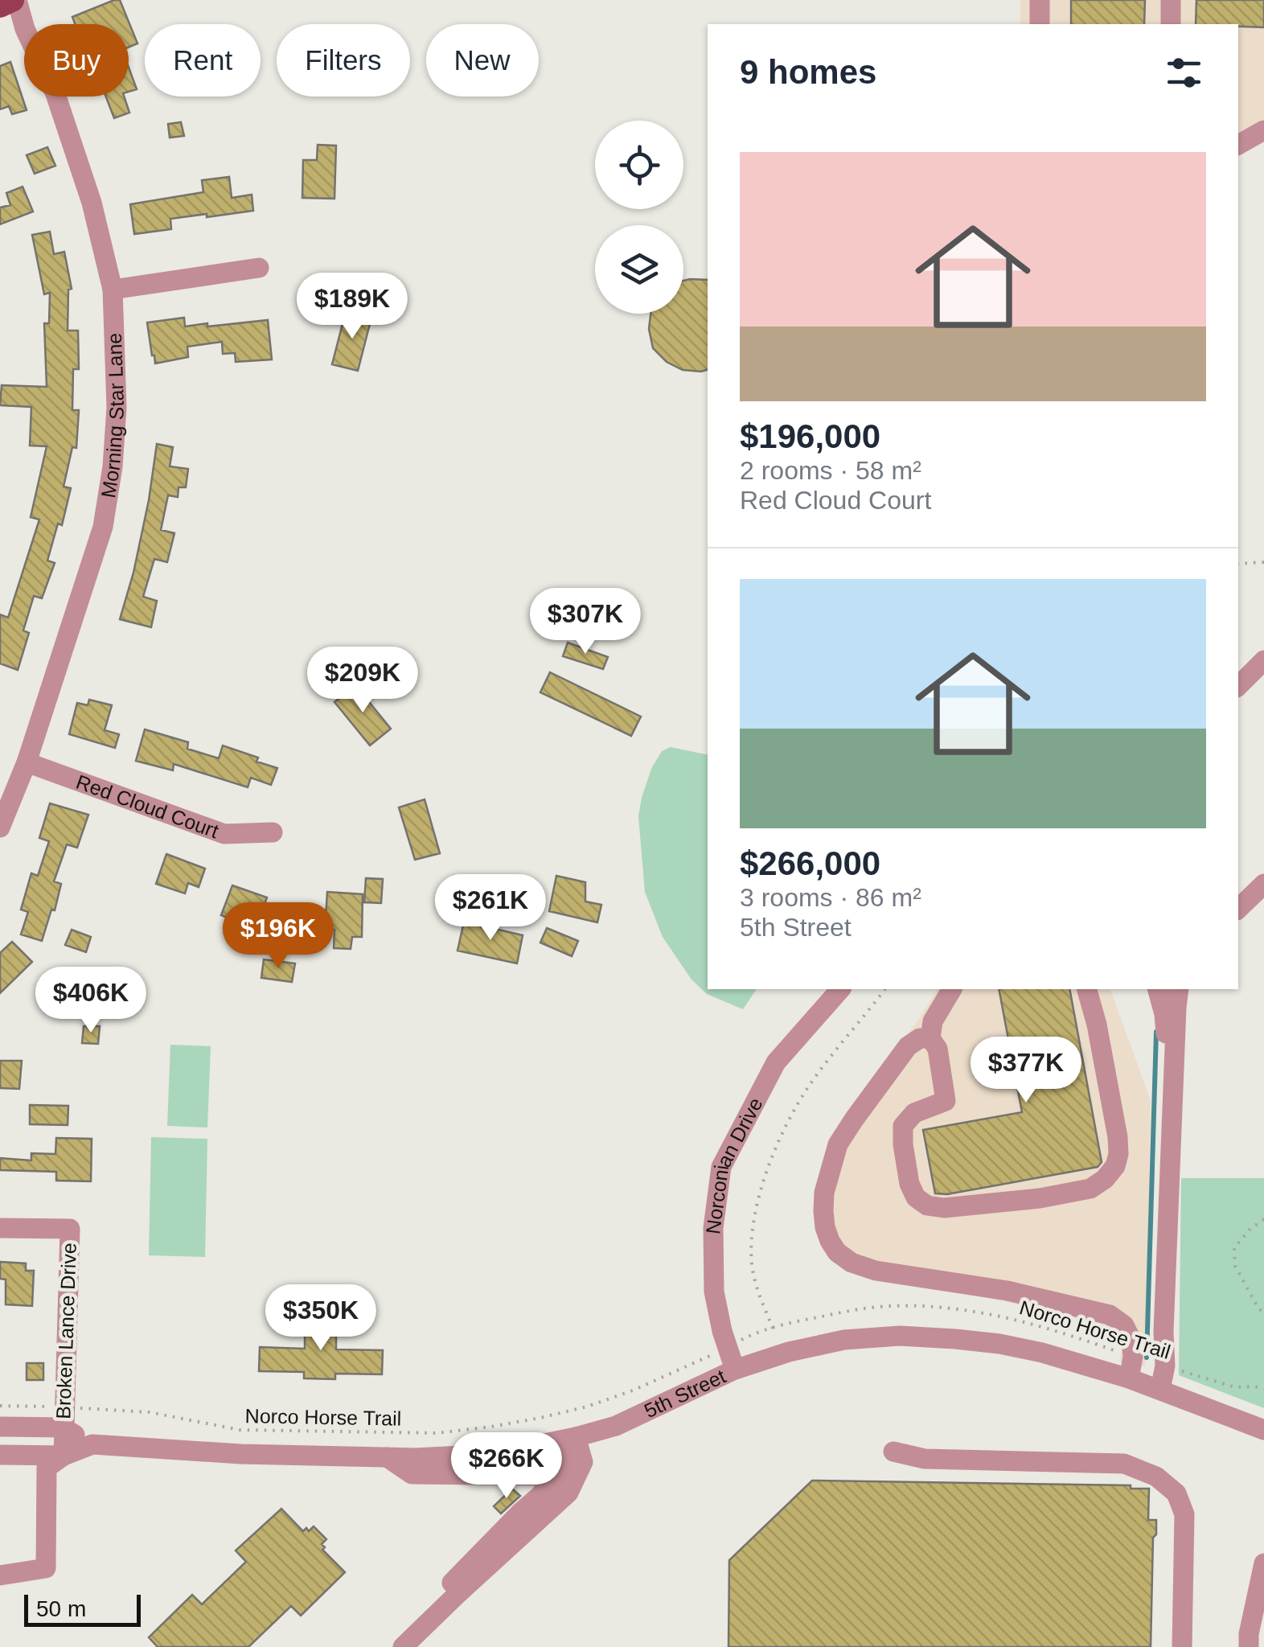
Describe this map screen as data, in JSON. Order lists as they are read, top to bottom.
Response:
{
  "streets": {
    "street": [
      "Morning Star Lane",
      "Red Cloud Court",
      "Norconian Drive",
      "Broken Lance Drive",
      "5th Street"
    ],
    "path": ["Norco Horse Trail"]
  },
  "crossings": [
    ["Morning Star Lane", "Red Cloud Court"],
    ["Norconian Drive", "Norco Horse Trail"],
    ["Norconian Drive", "5th Street"],
    ["Norco Horse Trail", "Broken Lance Drive"],
    ["Norco Horse Trail", "5th Street"],
    ["Broken Lance Drive", "5th Street"]
  ],
  "scale_bar": "50 m",
  "page": {
    "chip": [
      "Buy",
      "Rent",
      "Filters",
      "New"
    ],
    "heading": "9 homes",
    "list": [
      {
        "name": "$196,000",
        "note": "2 rooms · 58 m² · Red Cloud Court"
      },
      {
        "name": "$266,000",
        "note": "3 rooms · 86 m² · 5th Street"
      }
    ],
    "price": [
      "$189K",
      "$307K",
      "$209K",
      "$261K",
      "$196K",
      "$406K",
      "$377K",
      "$350K",
      "$266K"
    ],
    "scale": "50 m"
  }
}
